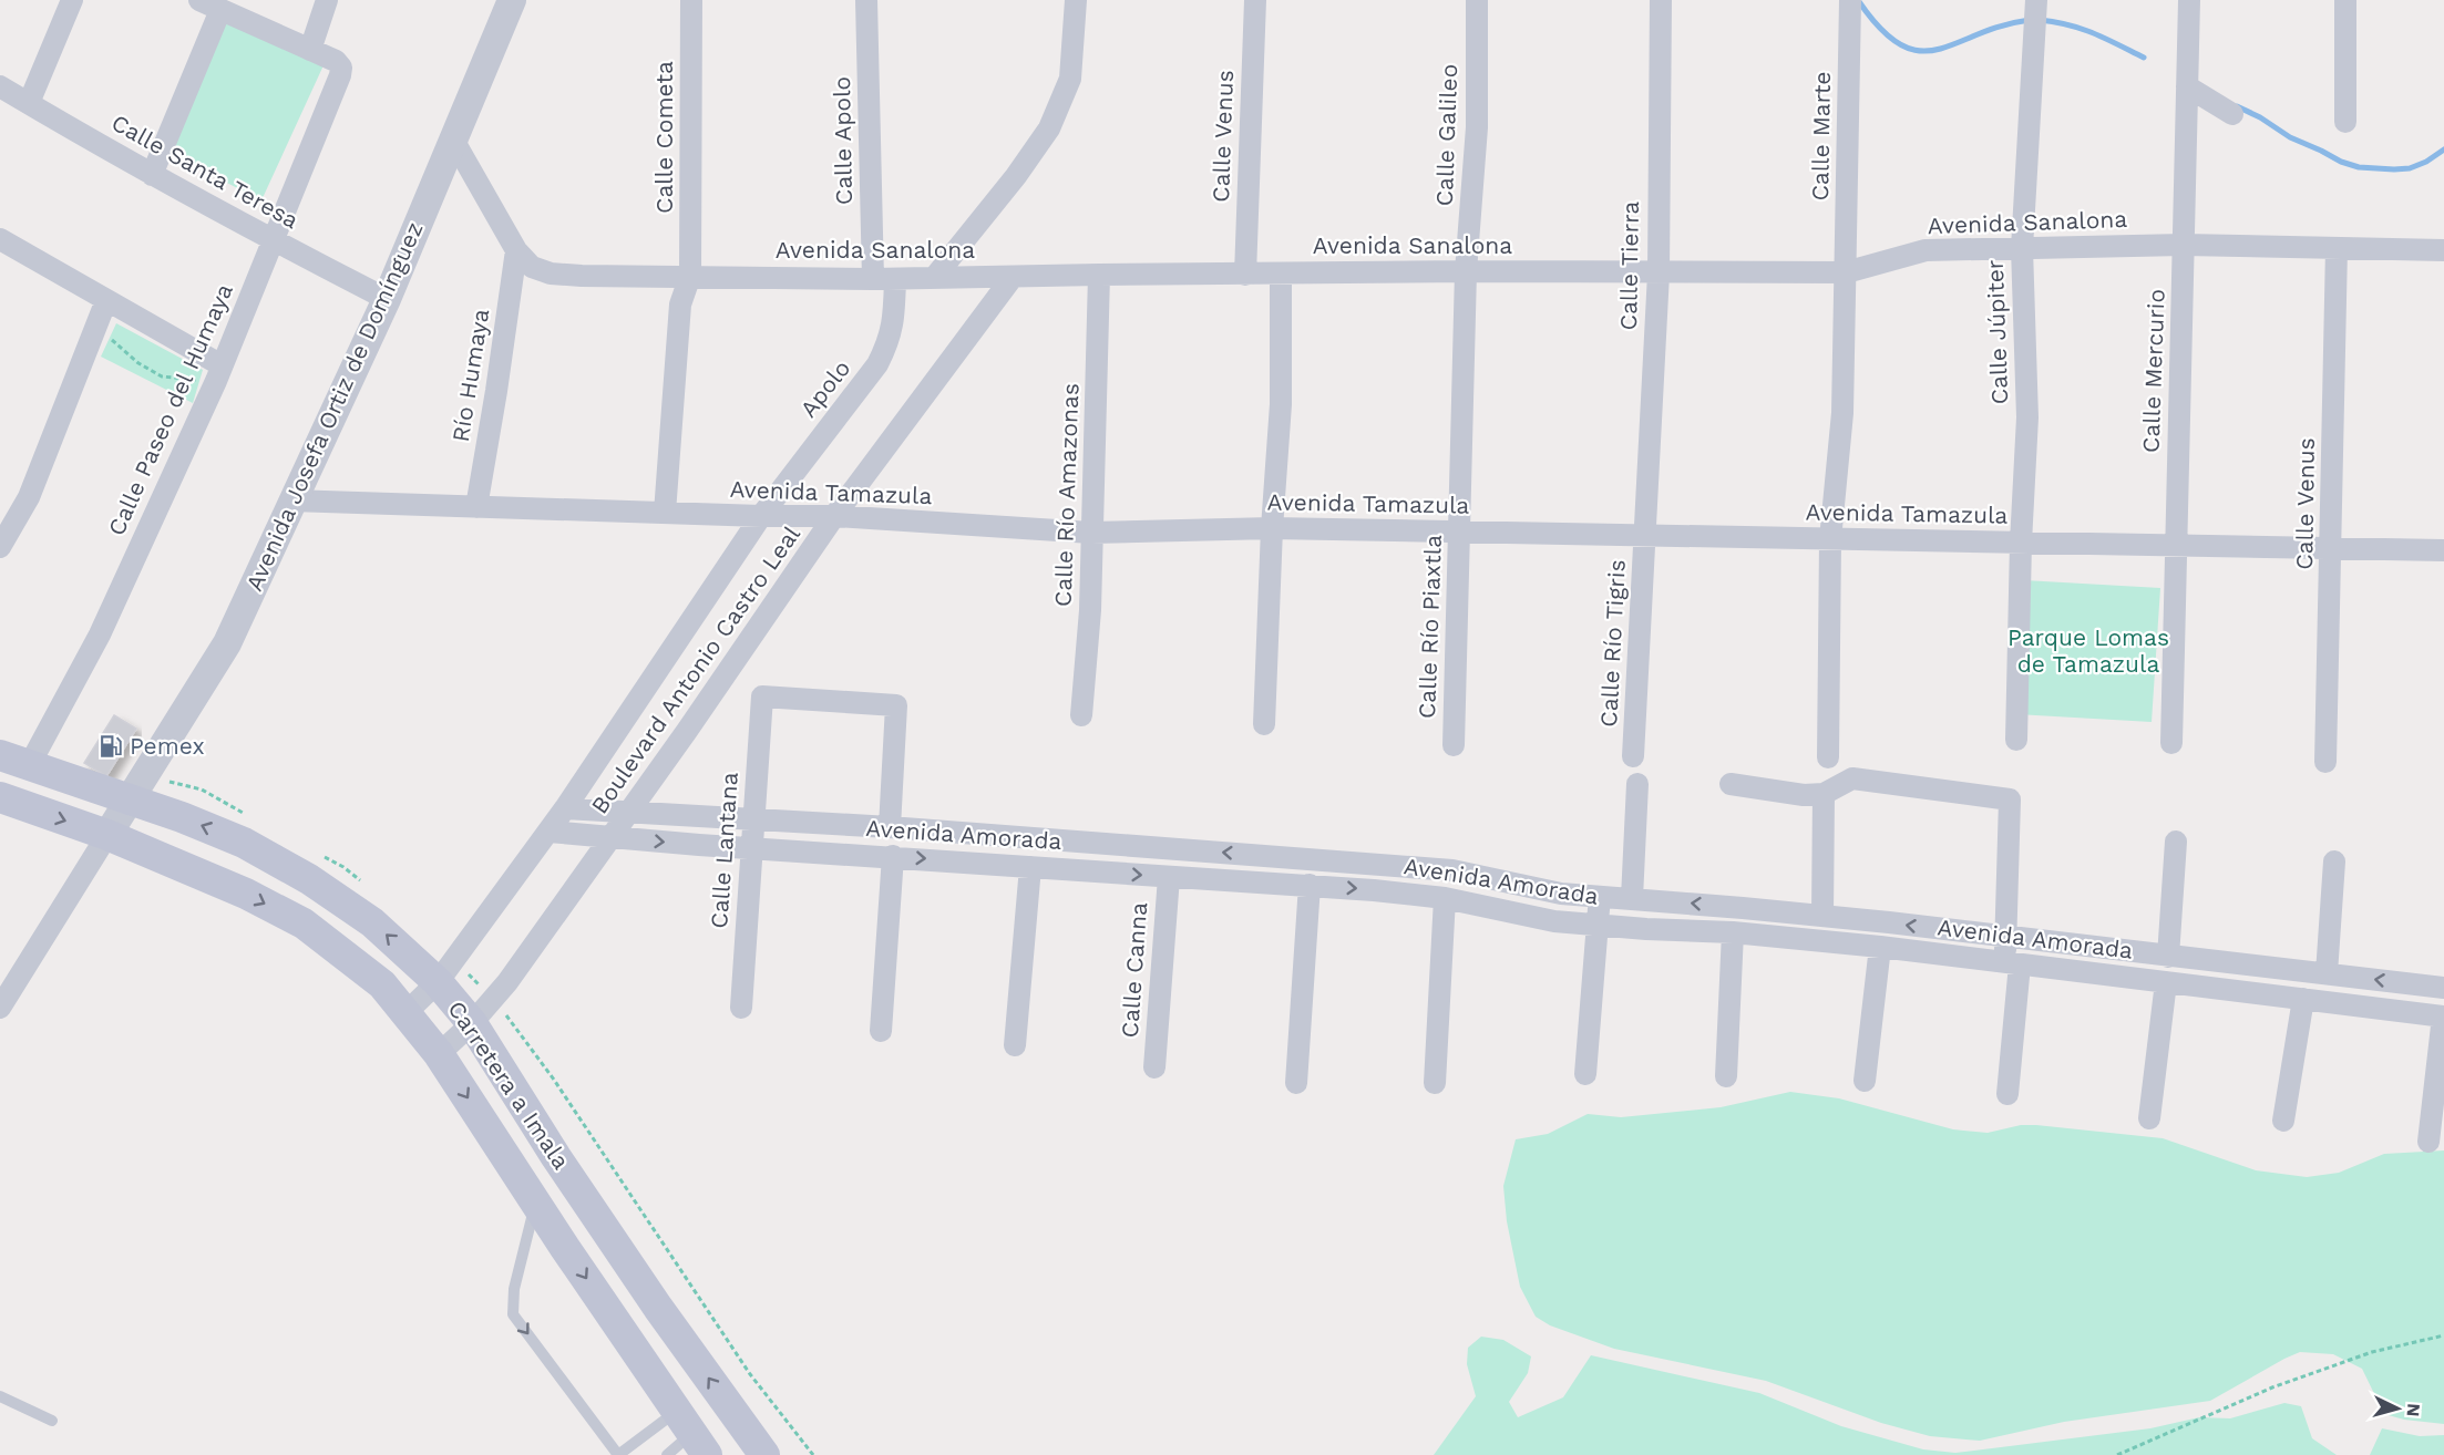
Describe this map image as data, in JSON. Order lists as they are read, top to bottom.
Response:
{
  "streets": {
    "main road": ["Carretera a Imala"],
    "street": [
      "Calle Galileo",
      "Calle Venus",
      "Calle Marte",
      "Calle Cometa",
      "Calle Apolo",
      "Calle Santa Teresa",
      "Avenida Sanalona",
      "Calle Tierra",
      "Calle Júpiter",
      "Calle Mercurio",
      "Río Humaya",
      "Apolo",
      "Avenida Josefa Ortiz de Domínguez",
      "Calle Paseo del Humaya",
      "Avenida Tamazula",
      "Calle Río Amazonas",
      "Calle Río Piaxtla",
      "Calle Río Tigris",
      "Boulevard Antonio Castro Leal",
      "Avenida Amorada",
      "Calle Lantana",
      "Calle Canna"
    ]
  },
  "crossings": [
    ["Calle Galileo", "Avenida Sanalona"],
    ["Calle Galileo", "Calle Río Piaxtla"],
    ["Calle Venus", "Avenida Sanalona"],
    ["Calle Venus", "Avenida Tamazula"],
    ["Calle Marte", "Avenida Sanalona"],
    ["Calle Marte", "Avenida Tamazula"],
    ["Calle Cometa", "Avenida Sanalona"],
    ["Calle Cometa", "Avenida Tamazula"],
    ["Calle Apolo", "Avenida Sanalona"],
    ["Calle Apolo", "Apolo"],
    ["Calle Santa Teresa", "Avenida Josefa Ortiz de Domínguez"],
    ["Calle Santa Teresa", "Calle Paseo del Humaya"],
    ["Avenida Sanalona", "Calle Tierra"],
    ["Avenida Sanalona", "Calle Júpiter"],
    ["Avenida Sanalona", "Calle Mercurio"],
    ["Avenida Sanalona", "Río Humaya"],
    ["Avenida Sanalona", "Apolo"],
    ["Avenida Sanalona", "Avenida Josefa Ortiz de Domínguez"],
    ["Avenida Sanalona", "Calle Río Amazonas"],
    ["Avenida Sanalona", "Calle Río Piaxtla"],
    ["Avenida Sanalona", "Boulevard Antonio Castro Leal"],
    ["Calle Tierra", "Avenida Tamazula"],
    ["Calle Tierra", "Calle Río Tigris"],
    ["Calle Júpiter", "Avenida Tamazula"],
    ["Calle Mercurio", "Avenida Tamazula"],
    ["Río Humaya", "Avenida Tamazula"],
    ["Apolo", "Avenida Tamazula"],
    ["Apolo", "Boulevard Antonio Castro Leal"],
    ["Avenida Josefa Ortiz de Domínguez", "Avenida Tamazula"],
    ["Avenida Josefa Ortiz de Domínguez", "Carretera a Imala"],
    ["Calle Paseo del Humaya", "Carretera a Imala"],
    ["Avenida Tamazula", "Calle Río Amazonas"],
    ["Avenida Tamazula", "Calle Río Piaxtla"],
    ["Avenida Tamazula", "Calle Río Tigris"],
    ["Avenida Tamazula", "Boulevard Antonio Castro Leal"],
    ["Boulevard Antonio Castro Leal", "Avenida Amorada"],
    ["Boulevard Antonio Castro Leal", "Carretera a Imala"],
    ["Avenida Amorada", "Calle Lantana"],
    ["Avenida Amorada", "Calle Canna"]
  ],
  "parks": ["Parque Lomas de Tamazula"],
  "places": {
    "fuel station": ["Pemex"]
  },
  "north": "right"
}
